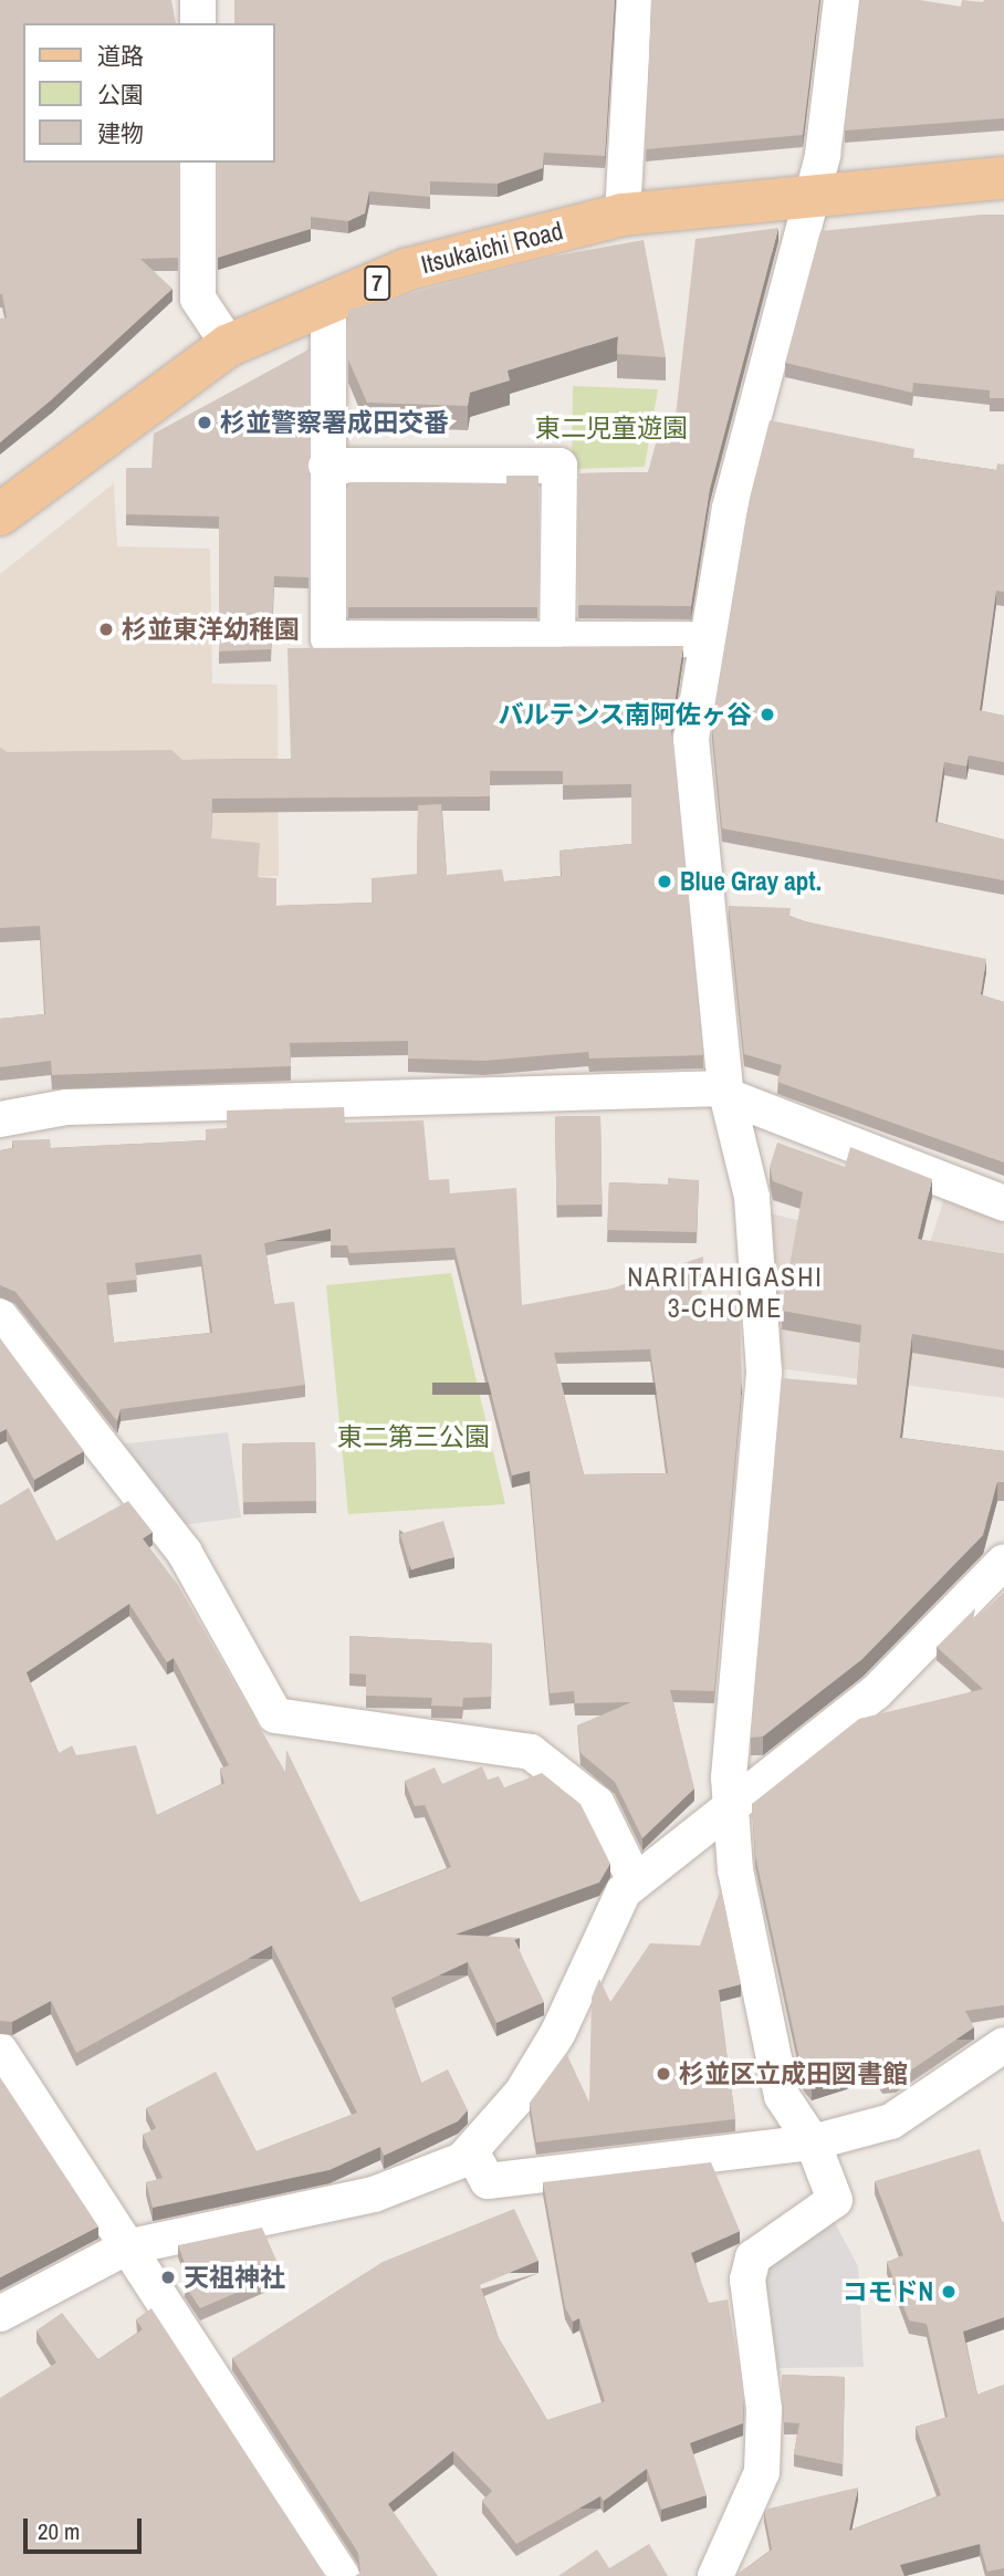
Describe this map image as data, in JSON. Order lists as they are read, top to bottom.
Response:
{
  "streets": {
    "main road": ["Itsukaichi Road", "7"]
  },
  "districts": ["NARITAHIGASHI 3-CHOME"],
  "parks": ["東二児童遊園", "東二第三公園"],
  "places": [
    "杉並警察署成田交番",
    "杉並東洋幼稚園",
    "バルテンス南阿佐ヶ谷",
    "Blue Gray apt.",
    "杉並区立成田図書館",
    "天祖神社",
    "コモドN"
  ],
  "legend": ["道路", "公園", "建物"],
  "scale_bar": "20 m"
}
